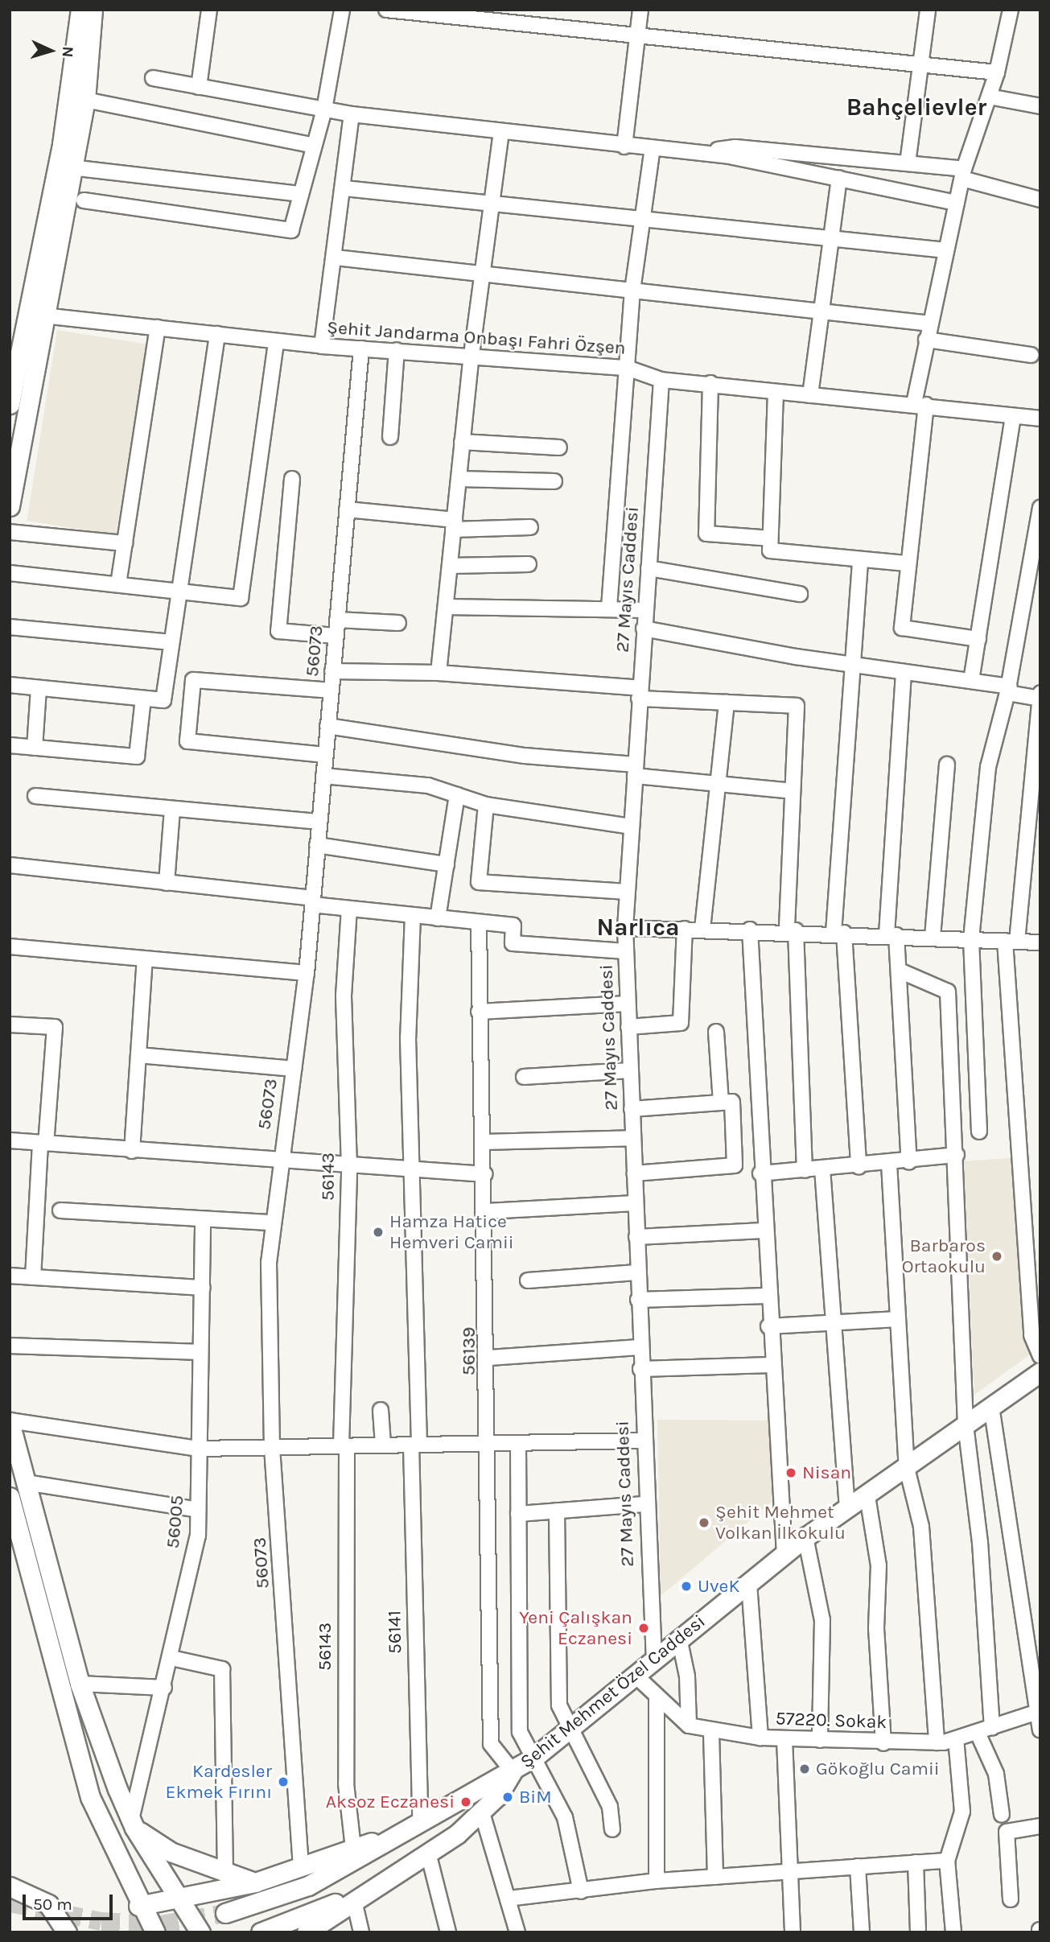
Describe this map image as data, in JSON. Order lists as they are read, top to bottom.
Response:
{
  "streets": {
    "main road": ["Şehit Mehmet Özel Caddesi"],
    "street": [
      "Şehit Jandarma Onbaşı Fahri Özşen",
      "27 Mayıs Caddesi",
      "56073",
      "56143",
      "56139",
      "56005",
      "56141",
      "57220. Sokak"
    ]
  },
  "crossings": [
    ["Şehit Jandarma Onbaşı Fahri Özşen", "27 Mayıs Caddesi"],
    ["Şehit Jandarma Onbaşı Fahri Özşen", "56073"],
    ["27 Mayıs Caddesi", "Şehit Mehmet Özel Caddesi"],
    ["56139", "Şehit Mehmet Özel Caddesi"],
    ["Şehit Mehmet Özel Caddesi", "57220. Sokak"]
  ],
  "districts": ["Bahçelievler", "Narlıca"],
  "places": [
    "Hamza Hatice Hemveri Camii",
    "Barbaros Ortaokulu",
    "Nisan",
    "Şehit Mehmet Volkan İlkokulu",
    "UveK",
    "Yeni Çalışkan Eczanesi",
    "Gökoğlu Camii",
    "Kardesler Ekmek Fırını",
    "BiM",
    "Aksoz Eczanesi"
  ],
  "scale_bar": "50 m",
  "north": "right"
}
